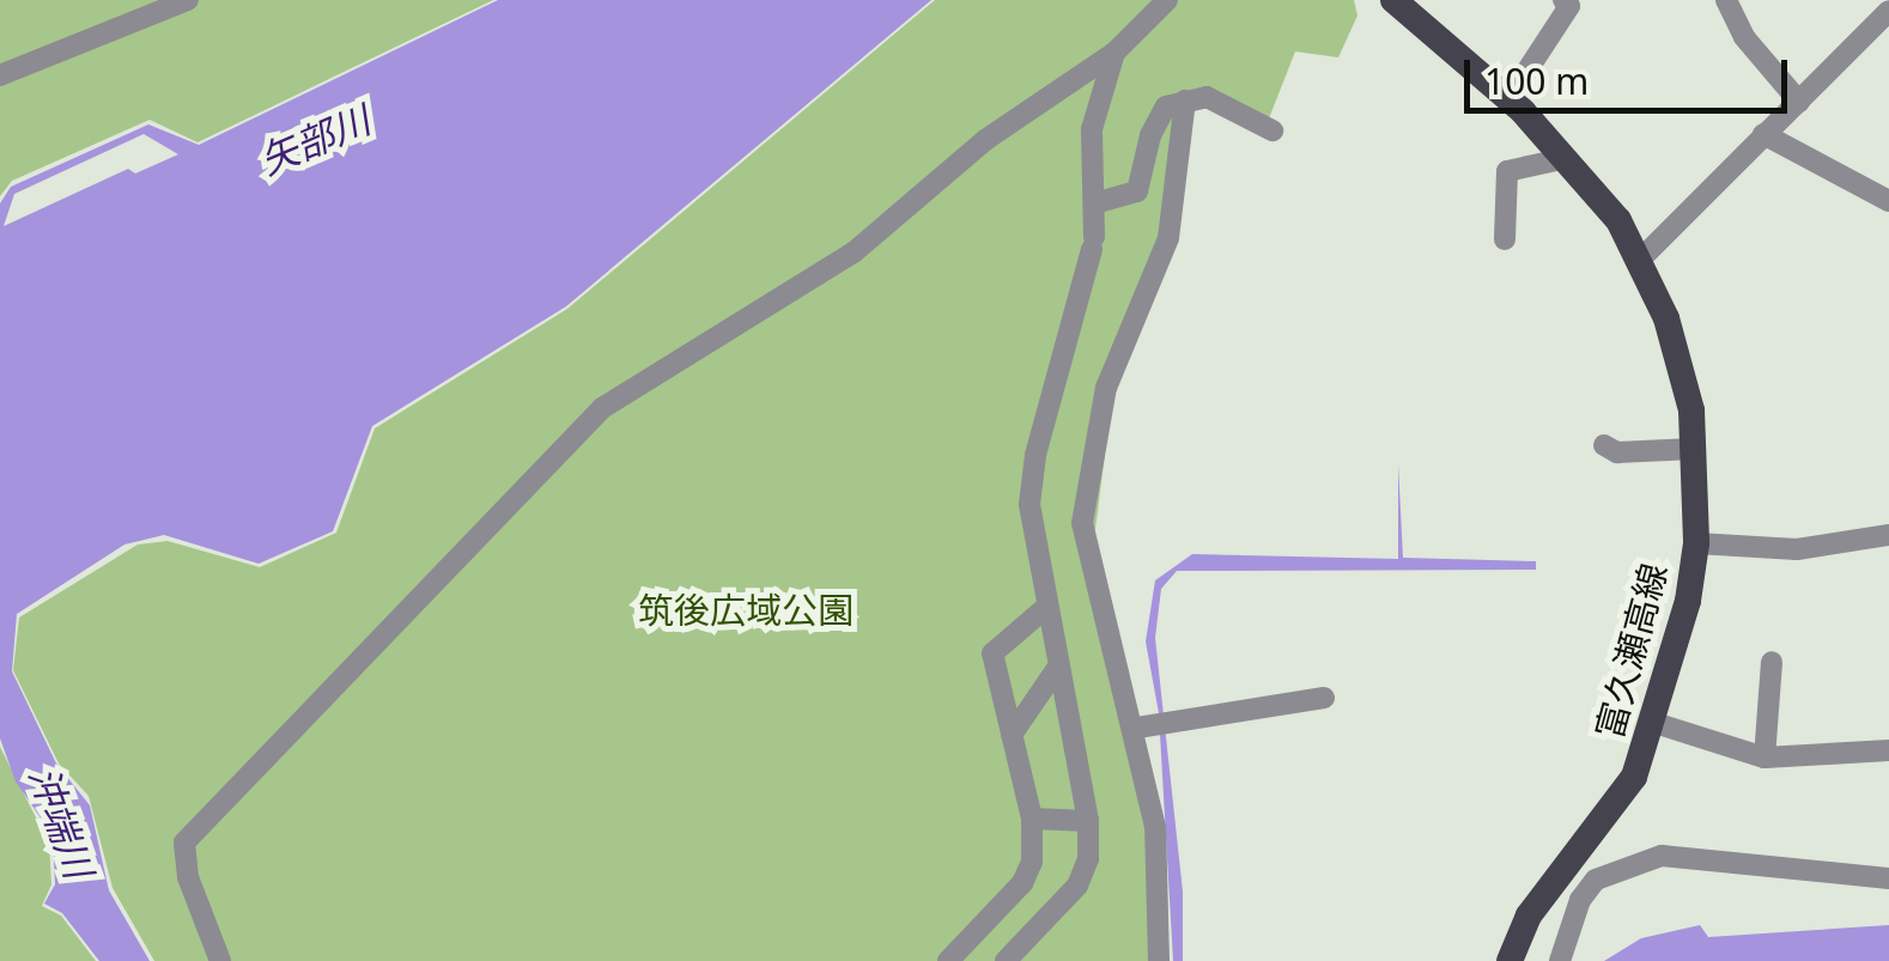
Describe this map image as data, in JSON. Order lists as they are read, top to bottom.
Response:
{
  "streets": {
    "main road": ["富久瀬高線"]
  },
  "water": ["矢部川", "沖端川"],
  "parks": ["筑後広域公園"],
  "scale_bar": "100 m"
}
